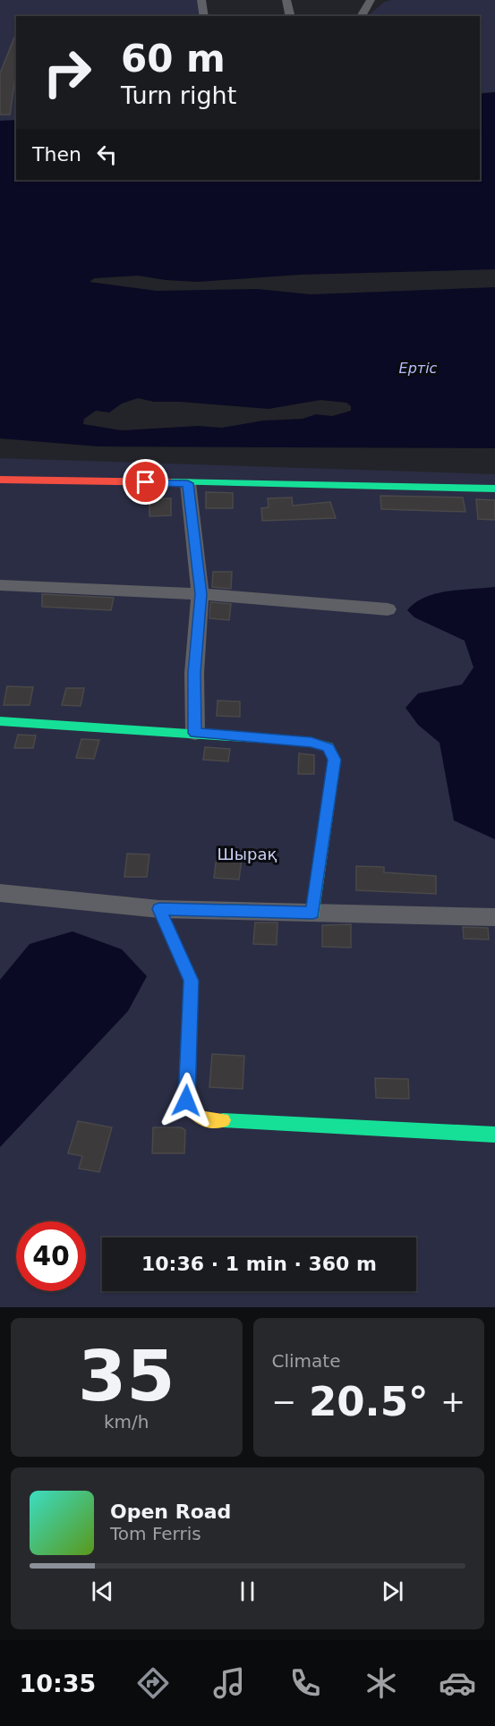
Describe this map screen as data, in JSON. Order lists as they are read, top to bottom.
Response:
{
  "water": ["Ертіс"],
  "parks": ["Шырақ"],
  "page": {
    "turn": ["60 m", "Turn right"],
    "then": "Then",
    "limit": "40",
    "trip": "10:36 · 1 min · 360 m",
    "tile": [
      ["35", "km/h"],
      "Climate"
    ],
    "heat": ["−", "20.5°", "+"],
    "song": ["Open Road", "Tom Ferris"],
    "tabs": "10:35"
  }
}
